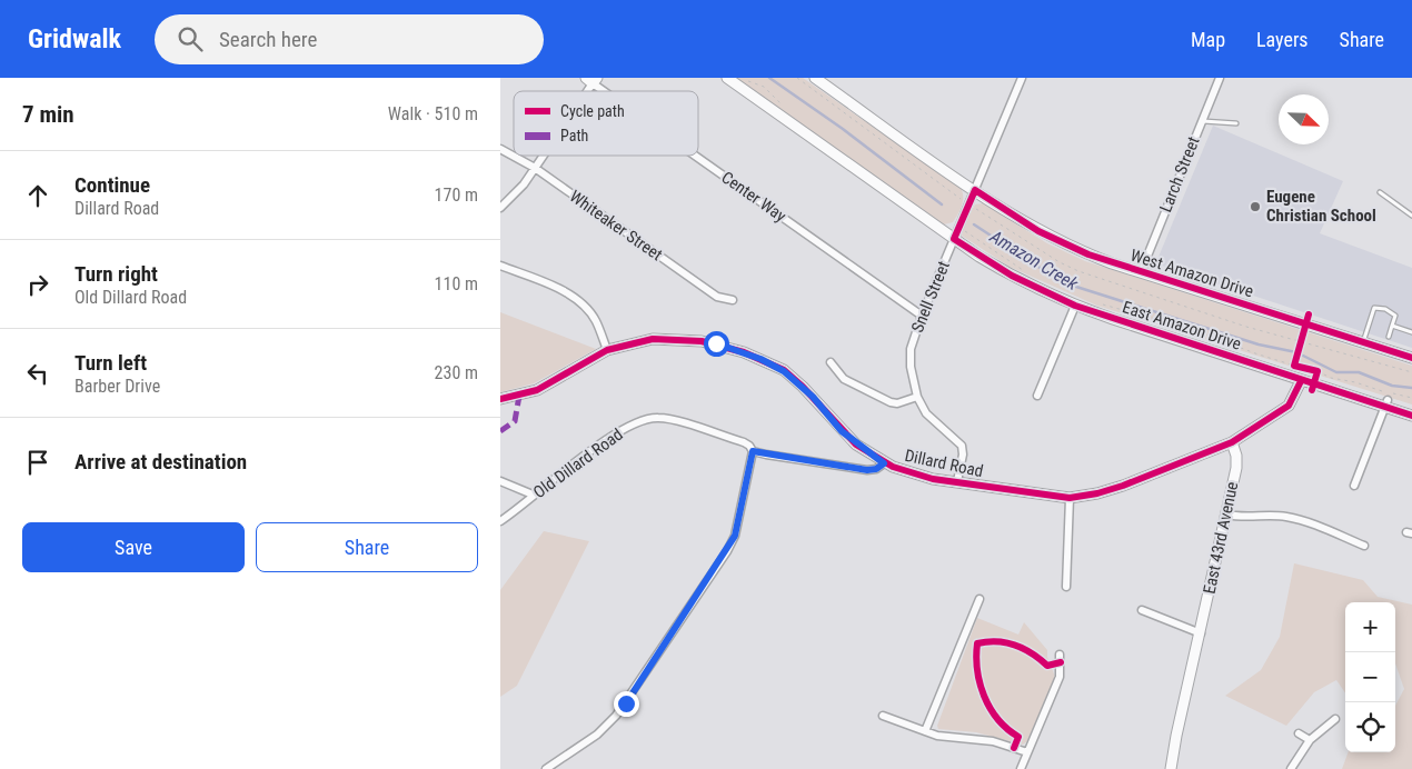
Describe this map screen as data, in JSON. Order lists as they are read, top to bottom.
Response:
{
  "streets": {
    "street": [
      "Larch Street",
      "Center Way",
      "Whiteaker Street",
      "West Amazon Drive",
      "Snell Street",
      "East Amazon Drive",
      "Old Dillard Road",
      "Dillard Road",
      "East 43rd Avenue"
    ]
  },
  "crossings": [
    ["Larch Street", "West Amazon Drive"],
    ["Center Way", "Snell Street"],
    ["West Amazon Drive", "Snell Street"],
    ["Snell Street", "East Amazon Drive"],
    ["Snell Street", "Dillard Road"],
    ["East Amazon Drive", "Dillard Road"],
    ["Old Dillard Road", "Dillard Road"],
    ["Dillard Road", "East 43rd Avenue"]
  ],
  "water": ["Amazon Creek"],
  "places": ["Eugene Christian School"],
  "legend": ["Cycle path", "Path"],
  "north": "bottom right",
  "page": {
    "header": "Gridwalk",
    "search": "Search here",
    "nav": ["Map", "Layers", "Share"],
    "heading": ["7 min", "Walk · 510 m"],
    "list": [
      ["Continue", "Dillard Road", "170 m"],
      ["Turn right", "Old Dillard Road", "110 m"],
      ["Turn left", "Barber Drive", "230 m"],
      "Arrive at destination"
    ],
    "buttons": ["Save", "Share"],
    "map_buttons": ["+", "−"]
  }
}
